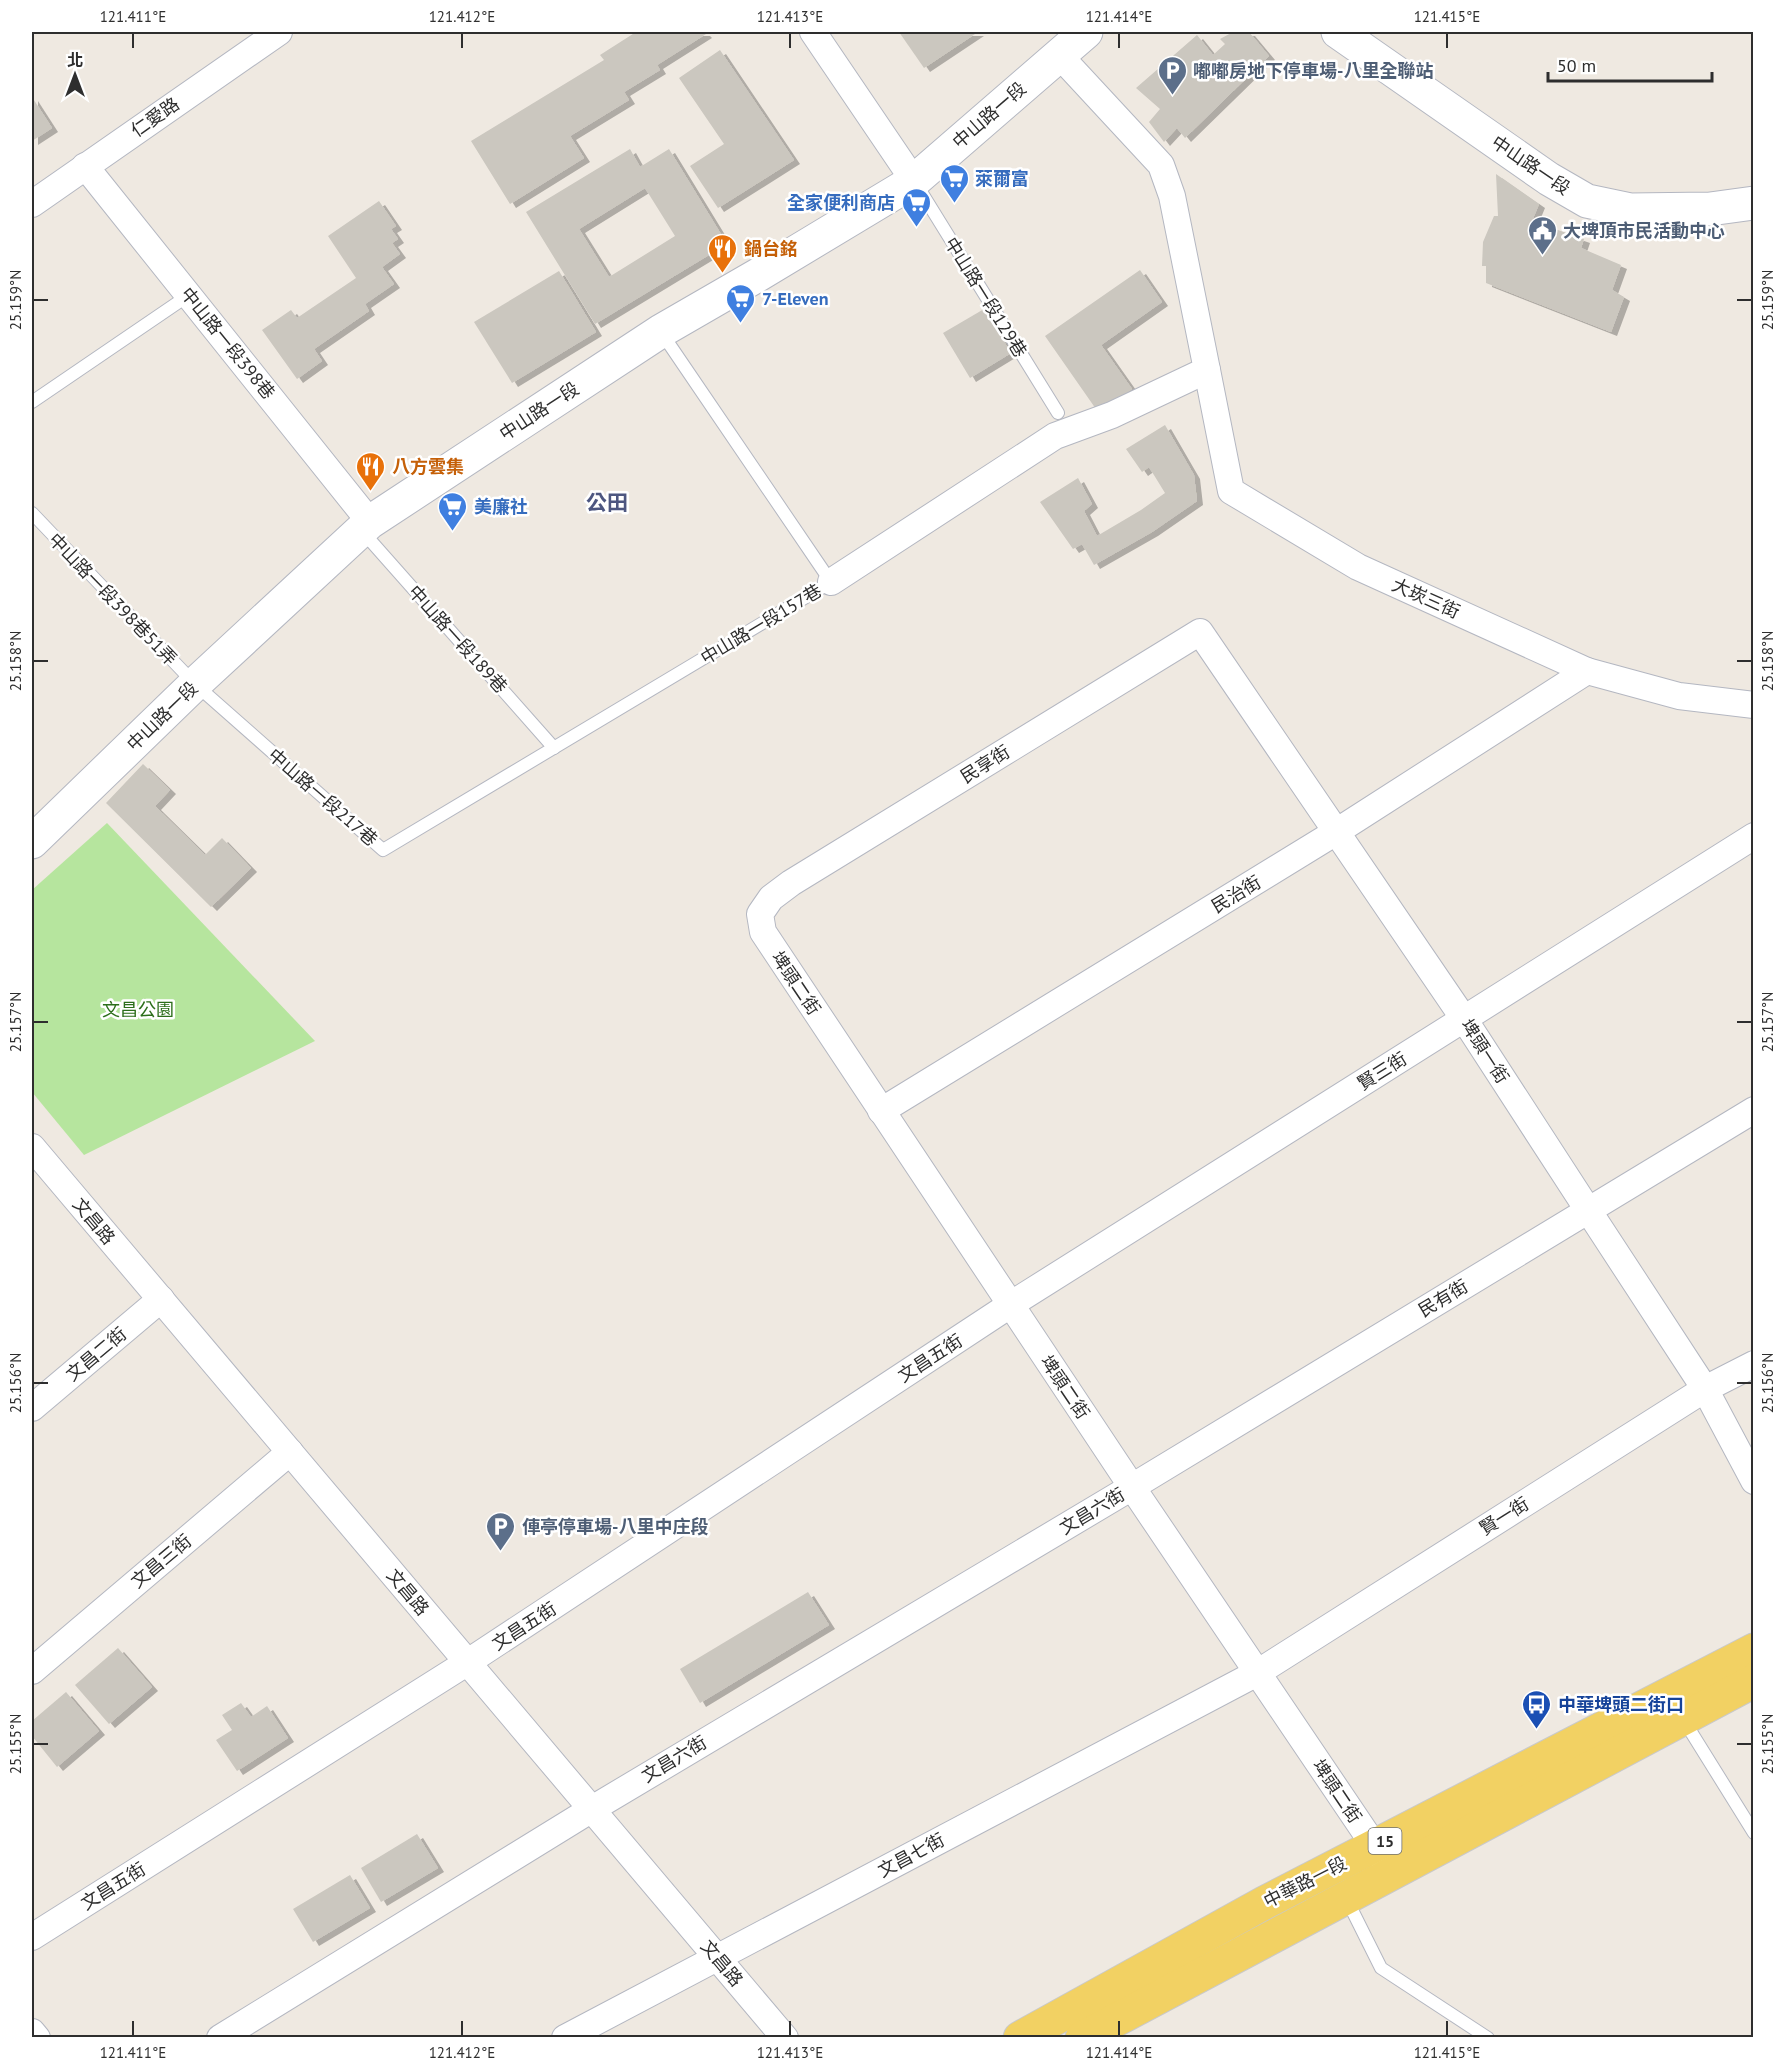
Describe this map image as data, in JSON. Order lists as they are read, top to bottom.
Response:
{
  "streets": {
    "main road": ["中山路一段", "15", "中華路一段"],
    "street": [
      "仁愛路",
      "中山路一段398巷",
      "大崁三街",
      "民享街",
      "民治街",
      "埤頭二街",
      "埤頭一街",
      "賢三街",
      "文昌路",
      "民有街",
      "文昌二街",
      "文昌五街",
      "文昌六街",
      "賢一街",
      "文昌三街",
      "文昌七街"
    ],
    "lane": [
      "中山路一段129巷",
      "中山路一段398巷51弄",
      "中山路一段157巷",
      "中山路一段189巷",
      "中山路一段217巷"
    ]
  },
  "crossings": [
    ["中山路一段", "中山路一段129巷"],
    ["中山路一段", "中山路一段398巷"],
    ["中山路一段", "大崁三街"],
    ["中山路一段", "中山路一段398巷51弄"],
    ["中山路一段", "中山路一段157巷"],
    ["中山路一段", "中山路一段189巷"],
    ["中山路一段", "中山路一段217巷"],
    ["仁愛路", "中山路一段398巷"],
    ["中山路一段398巷", "中山路一段189巷"],
    ["大崁三街", "民治街"],
    ["中山路一段398巷51弄", "中山路一段217巷"],
    ["中山路一段157巷", "中山路一段189巷"],
    ["中山路一段157巷", "中山路一段217巷"],
    ["中山路一段189巷", "中山路一段217巷"],
    ["民享街", "埤頭二街"],
    ["民享街", "埤頭一街"],
    ["民治街", "埤頭二街"],
    ["民治街", "埤頭一街"],
    ["埤頭二街", "賢三街"],
    ["埤頭二街", "民有街"],
    ["埤頭二街", "文昌五街"],
    ["埤頭二街", "文昌六街"],
    ["埤頭二街", "賢一街"],
    ["埤頭二街", "文昌七街"],
    ["埤頭二街", "中華路一段"],
    ["埤頭一街", "賢三街"],
    ["埤頭一街", "民有街"],
    ["埤頭一街", "賢一街"],
    ["賢三街", "文昌五街"],
    ["文昌路", "文昌二街"],
    ["文昌路", "文昌五街"],
    ["文昌路", "文昌六街"],
    ["文昌路", "文昌三街"],
    ["文昌路", "文昌七街"],
    ["民有街", "文昌六街"],
    ["賢一街", "文昌七街"]
  ],
  "districts": ["公田"],
  "parks": ["文昌公園"],
  "places": {
    "parking": ["嘟嘟房地下停車場-八里全聯站", "俥亭停車場-八里中庄段"],
    "supermarket": [
      "萊爾富",
      "全家便利商店",
      "7-Eleven",
      "美廉社"
    ],
    "public building": ["大埤頂市民活動中心"],
    "restaurant": ["鍋台銘", "八方雲集"],
    "bus stop": ["中華埤頭二街口"]
  },
  "scale_bar": "50 m",
  "north": "top",
  "coordinates": [
    "121.411°E",
    "121.412°E",
    "121.413°E",
    "121.414°E",
    "121.415°E",
    "25.159°N",
    "25.158°N",
    "25.157°N",
    "25.156°N",
    "25.155°N"
  ]
}
